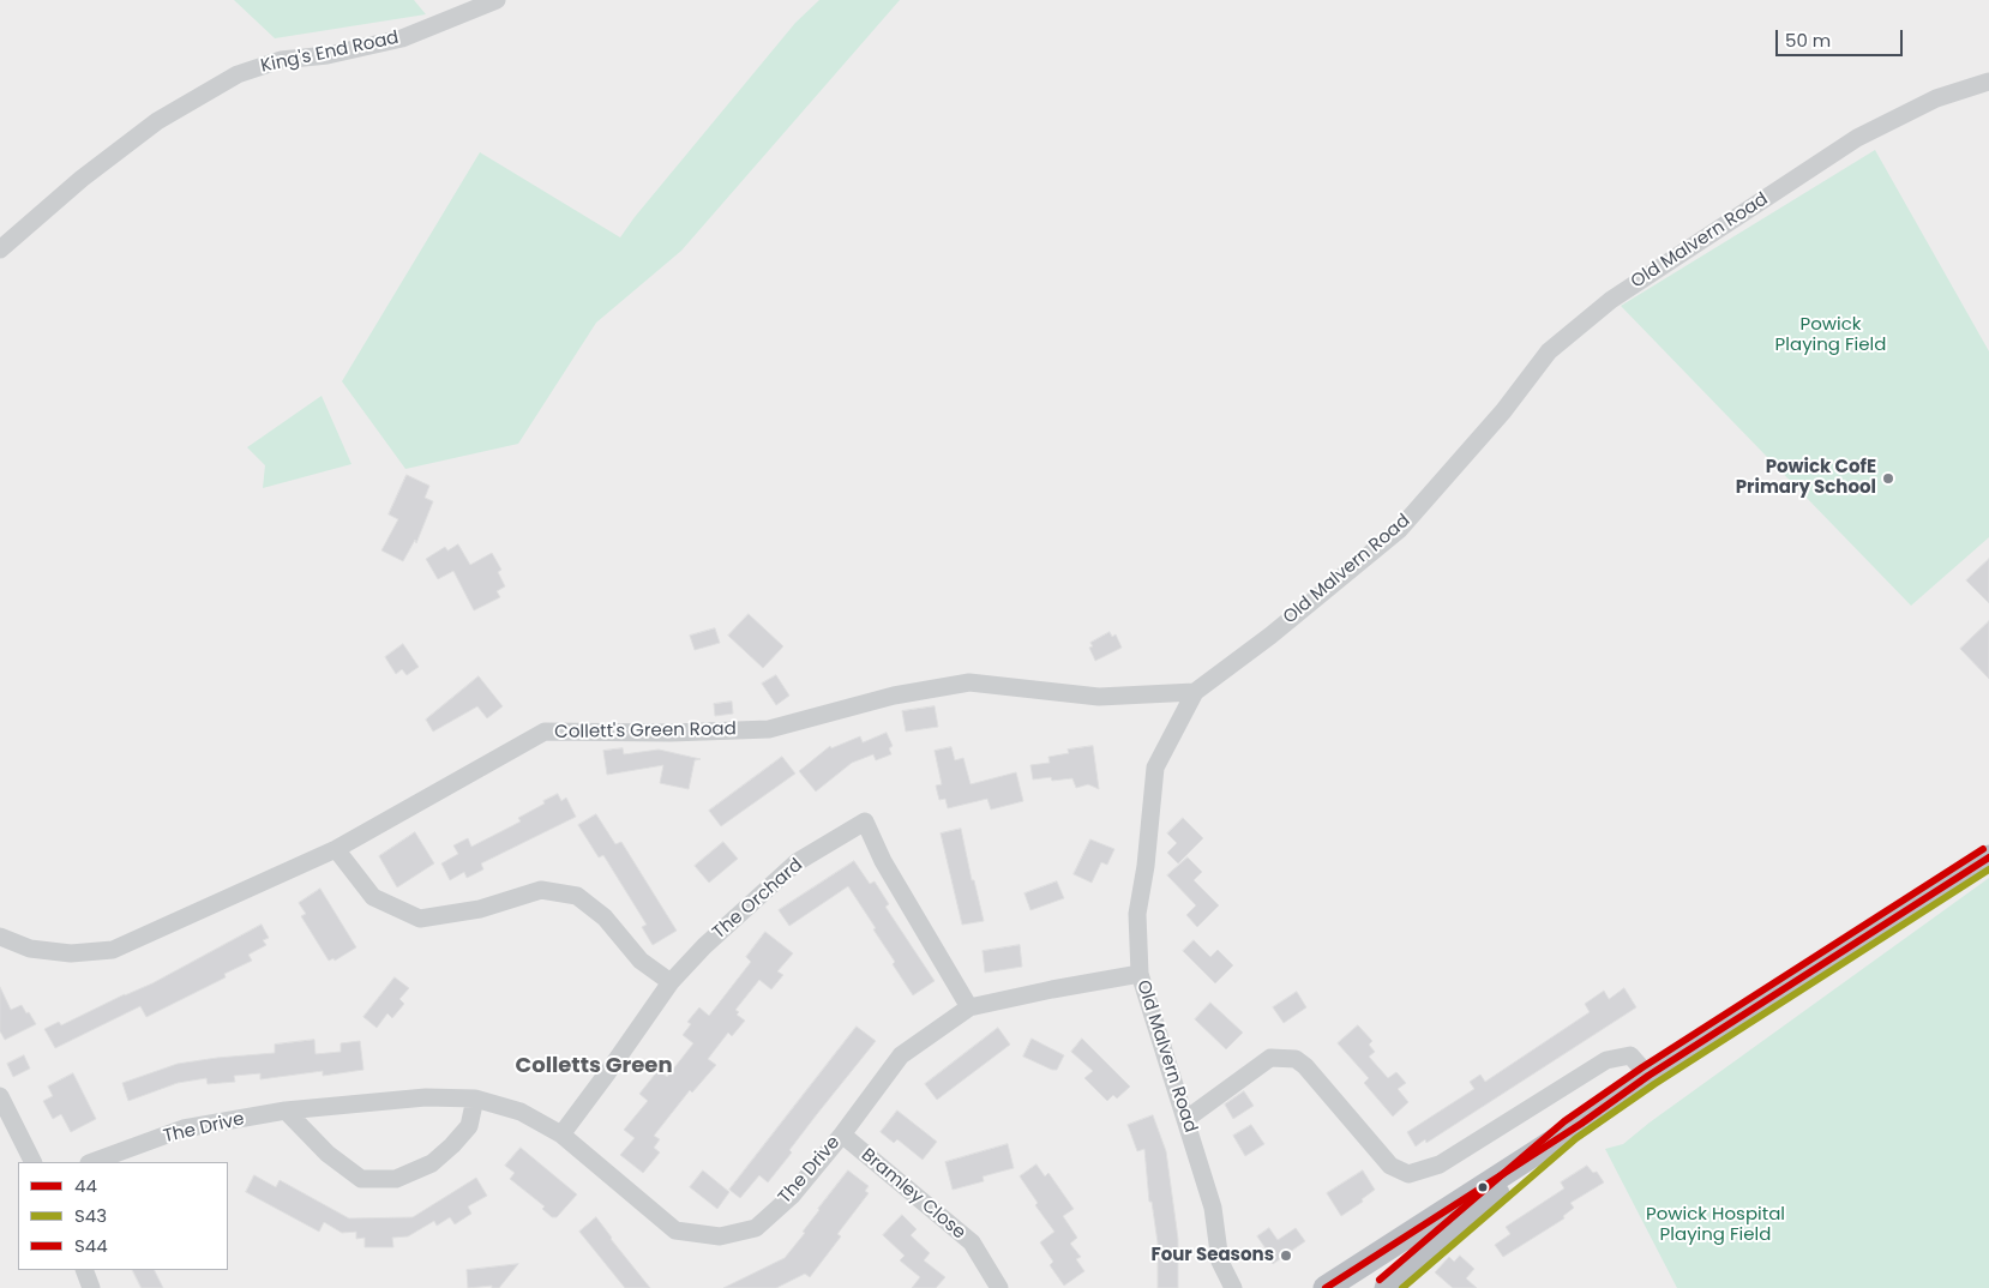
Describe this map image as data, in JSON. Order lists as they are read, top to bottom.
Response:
{
  "streets": {
    "street": [
      "King's End Road",
      "Old Malvern Road",
      "Collett's Green Road",
      "The Orchard",
      "The Drive",
      "Bramley Close"
    ]
  },
  "crossings": [
    ["Old Malvern Road", "Collett's Green Road"],
    ["Old Malvern Road", "The Drive"],
    ["The Orchard", "The Drive"],
    ["The Drive", "Bramley Close"]
  ],
  "districts": ["Colletts Green"],
  "parks": ["Powick Playing Field", "Powick Hospital Playing Field"],
  "places": ["Powick CofE Primary School", "Four Seasons"],
  "lines": ["transit line S44", "transit line 44", "transit line S43"],
  "legend": ["44", "S43", "S44"],
  "scale_bar": "50 m"
}
